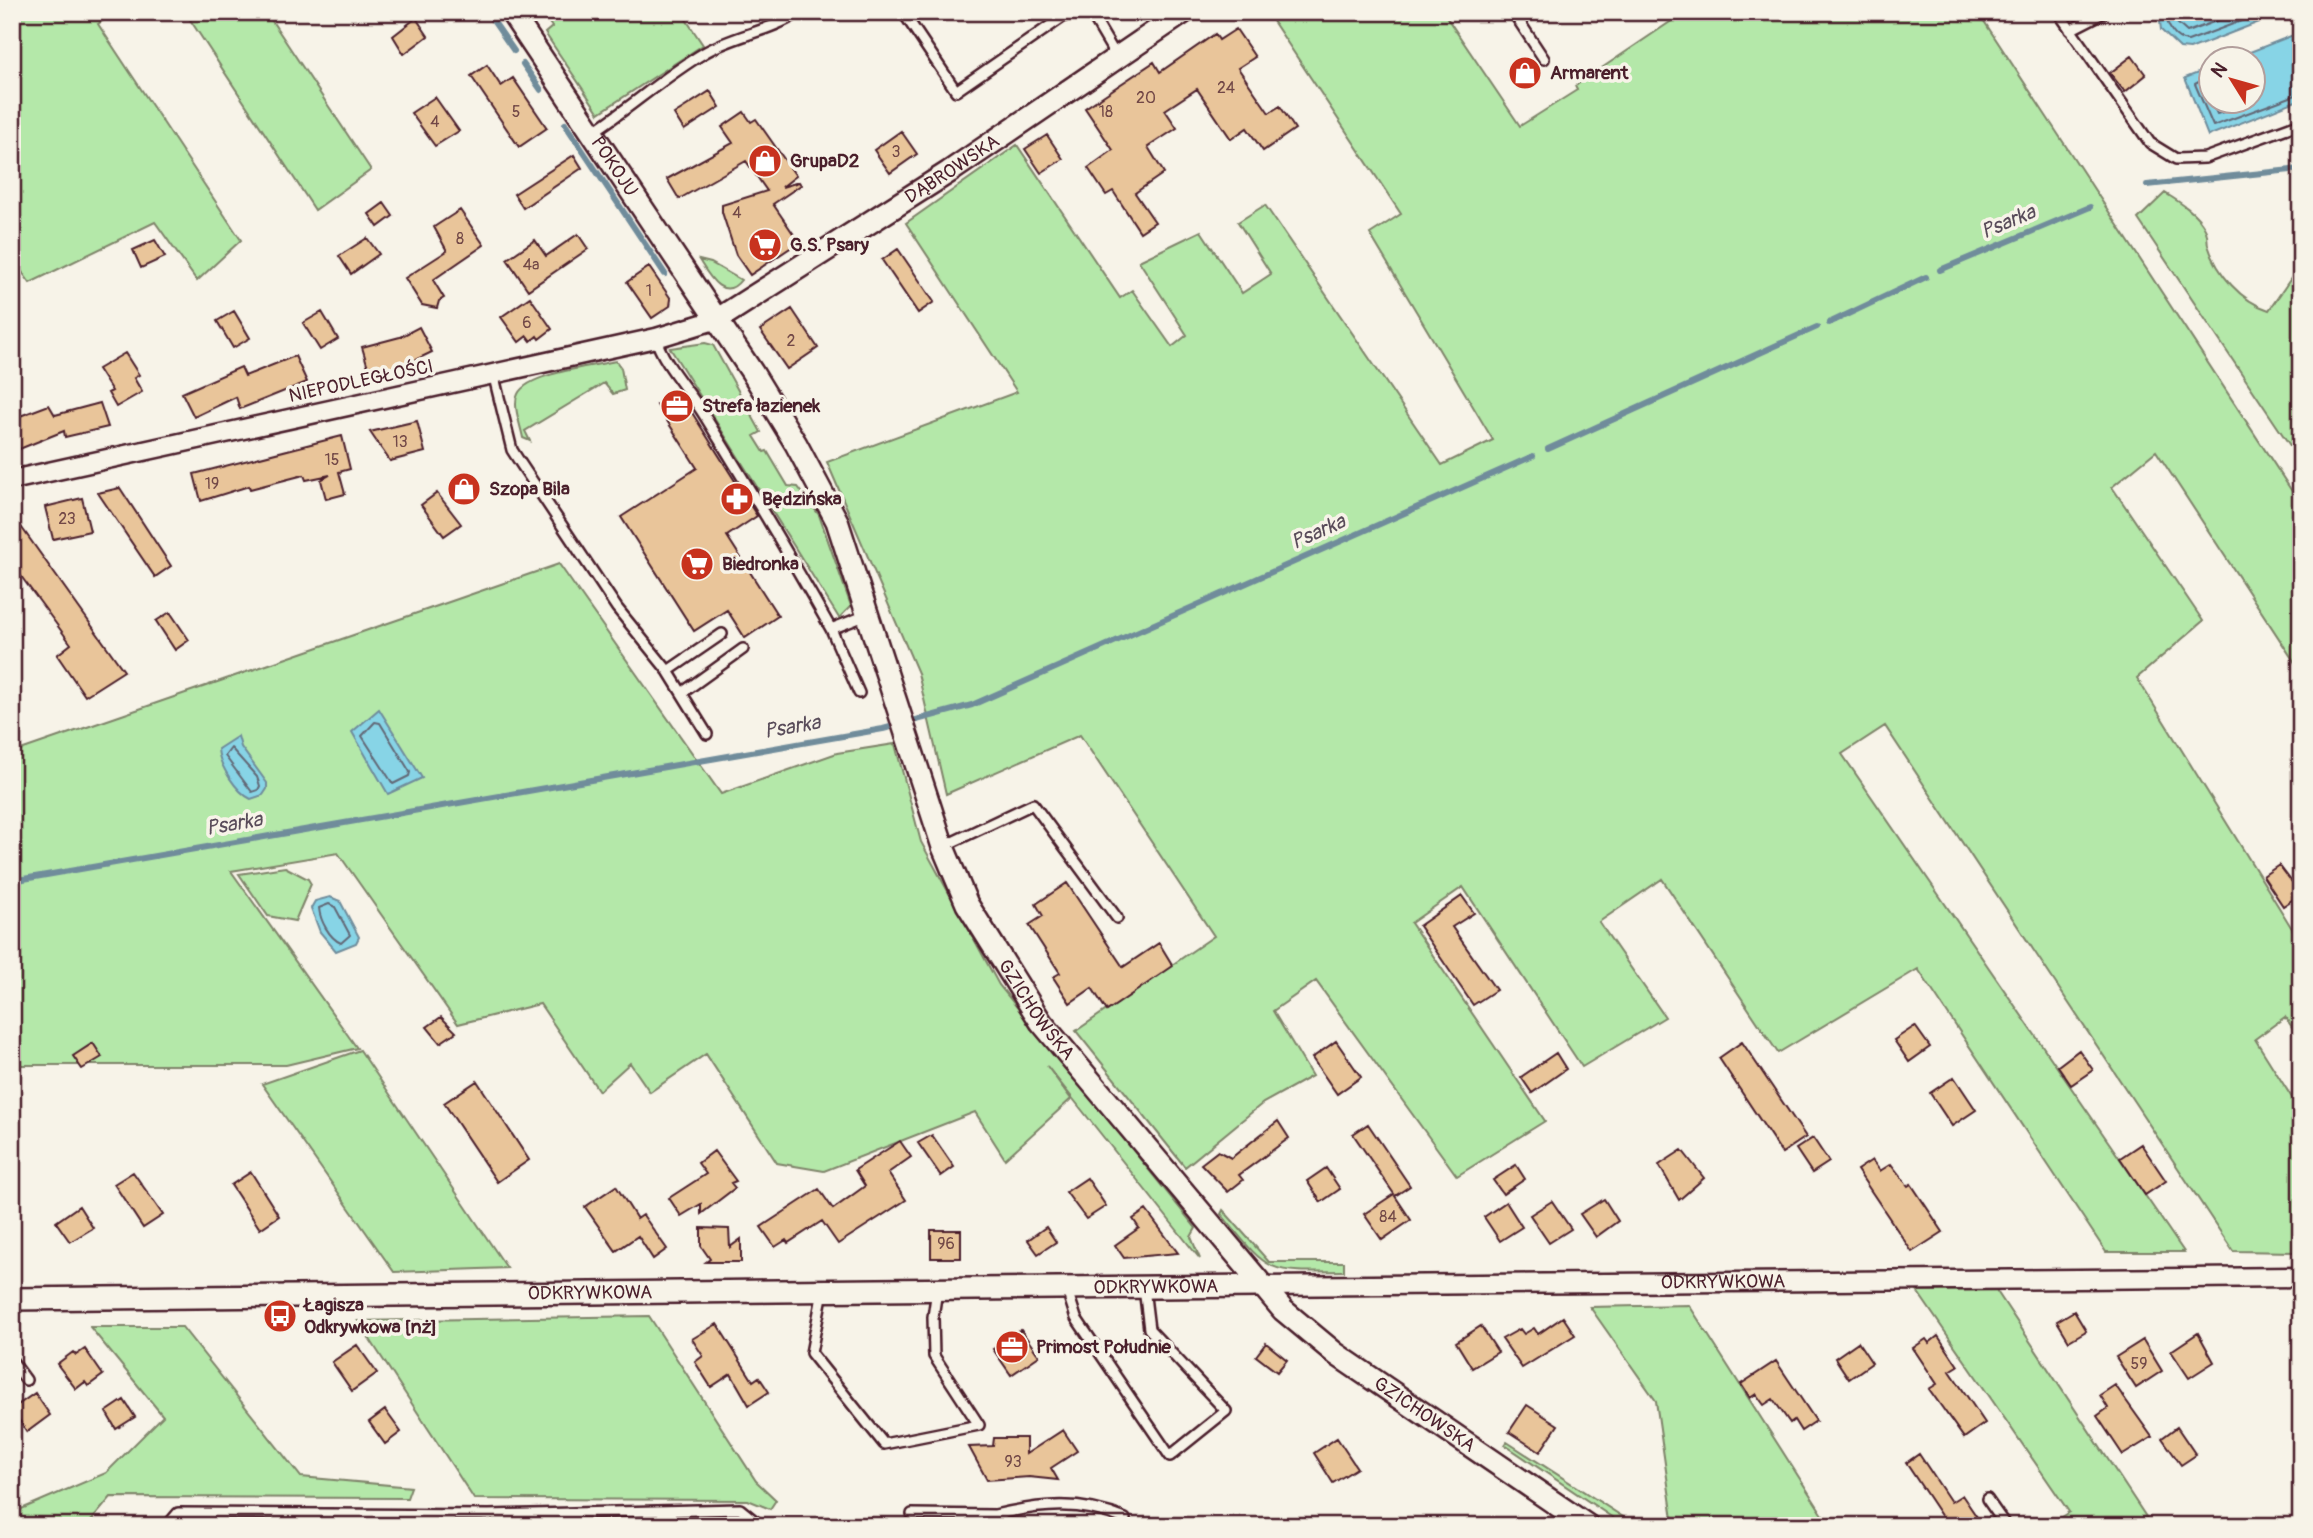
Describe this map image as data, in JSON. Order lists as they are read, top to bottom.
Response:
{
  "streets": {
    "street": [
      "POKOJU",
      "DĄBROWSKA",
      "NIEPODLEGŁOŚCI",
      "GZICHOWSKA",
      "ODKRYWKOWA"
    ]
  },
  "crossings": [
    ["POKOJU", "DĄBROWSKA"],
    ["POKOJU", "NIEPODLEGŁOŚCI"],
    ["POKOJU", "GZICHOWSKA"],
    ["DĄBROWSKA", "NIEPODLEGŁOŚCI"],
    ["DĄBROWSKA", "GZICHOWSKA"],
    ["NIEPODLEGŁOŚCI", "GZICHOWSKA"],
    ["GZICHOWSKA", "ODKRYWKOWA"]
  ],
  "water": ["Psarka"],
  "places": {
    "shop": ["Armarent", "GrupaD2", "Szopa Bila"],
    "supermarket": ["G.S. Psary", "Biedronka"],
    "office": ["Strefa łazienek", "Primost Południe"],
    "pharmacy": ["Będzińska"],
    "bus stop": ["Łagisza Odkrywkowa [nż]"]
  },
  "house_numbers": [
    "24",
    "20",
    "5",
    "18",
    "4",
    "3",
    "4",
    "8",
    "4a",
    "1",
    "6",
    "2",
    "13",
    "15",
    "19",
    "23",
    "84",
    "96",
    "59",
    "93"
  ],
  "north": "top left"
}
